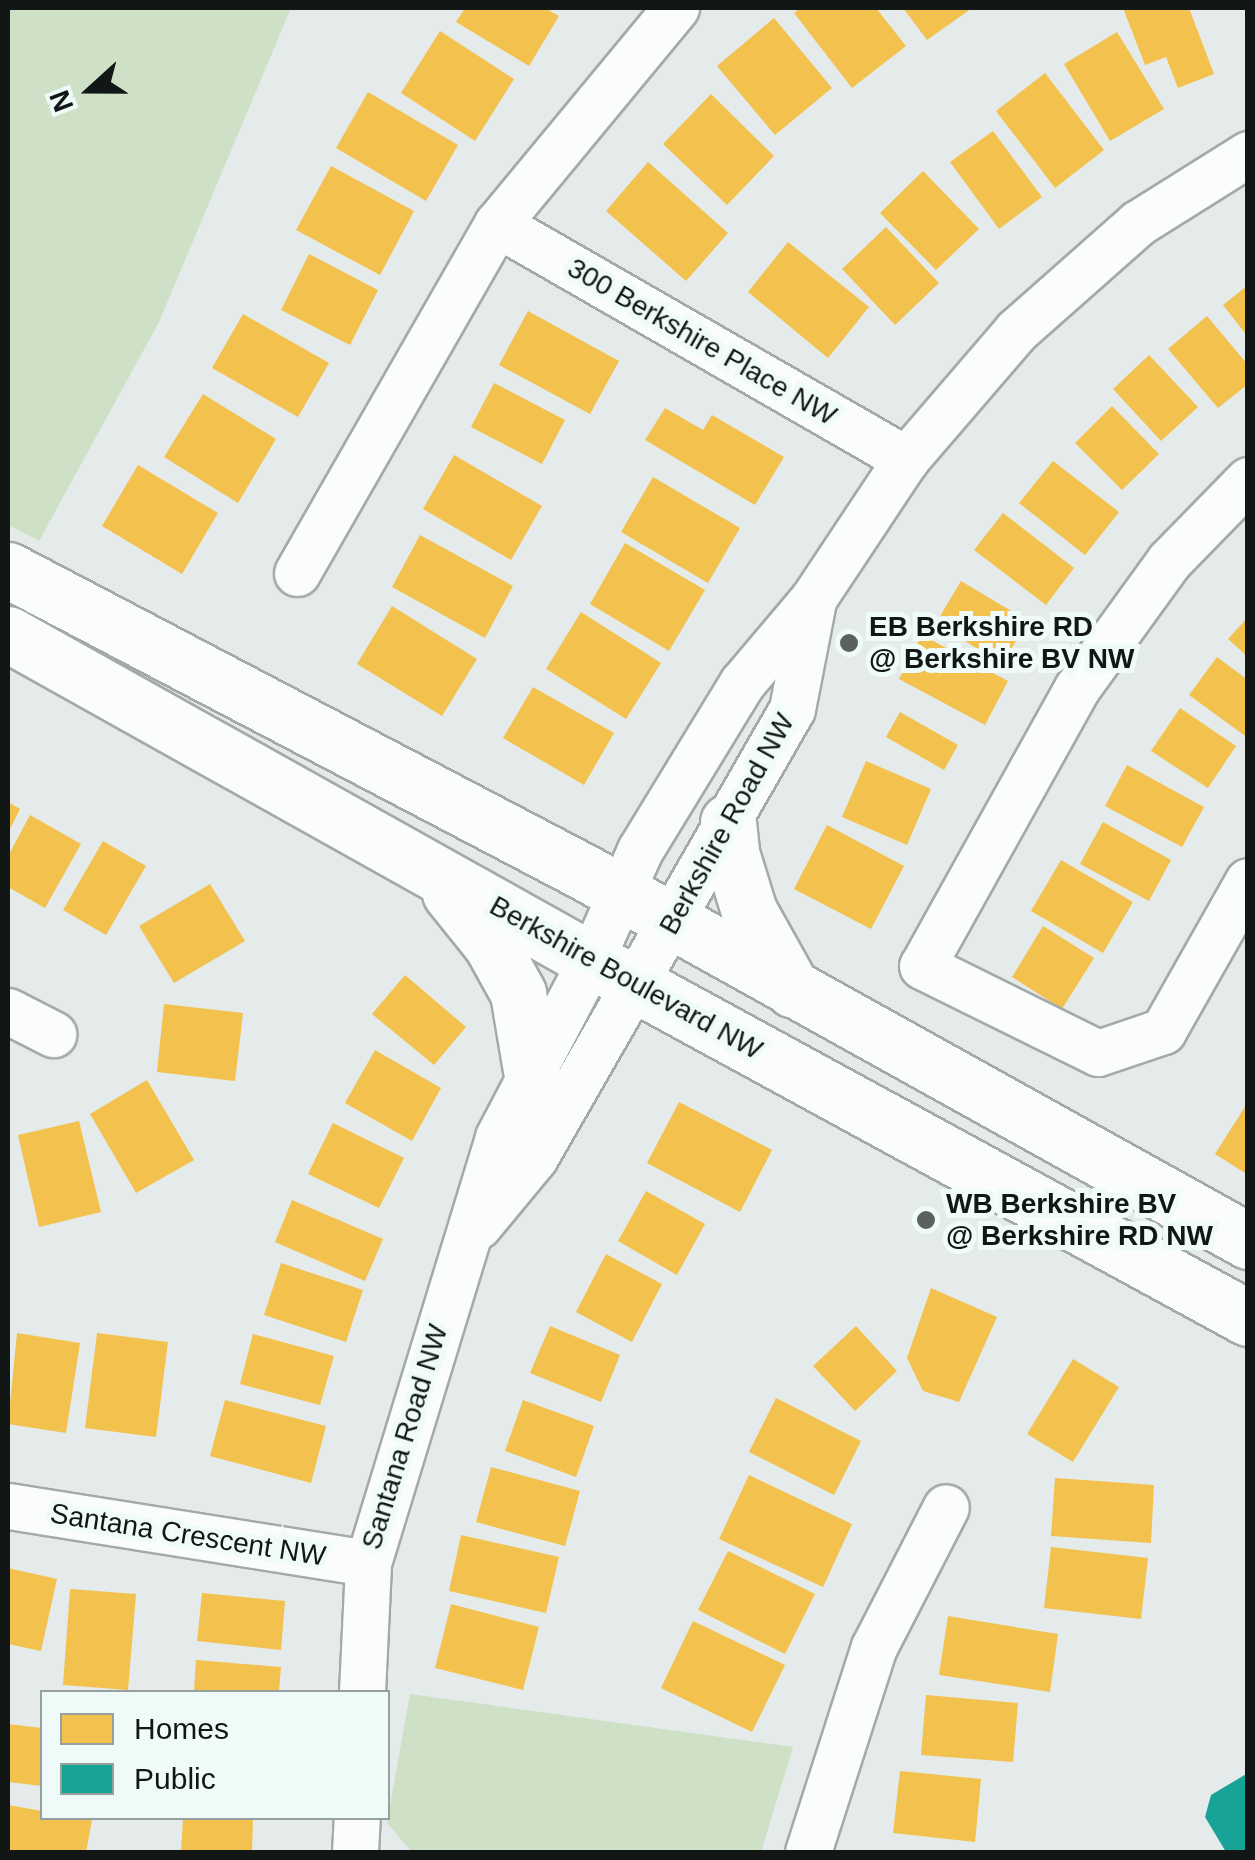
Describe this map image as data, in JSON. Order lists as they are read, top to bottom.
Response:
{
  "streets": {
    "main road": ["Berkshire Boulevard NW"],
    "street": [
      "300 Berkshire Place NW",
      "Berkshire Road NW",
      "Santana Road NW",
      "Santana Crescent NW"
    ]
  },
  "crossings": [
    ["300 Berkshire Place NW", "Berkshire Road NW"],
    ["Berkshire Road NW", "Berkshire Boulevard NW"],
    ["Berkshire Road NW", "Santana Road NW"],
    ["Berkshire Boulevard NW", "Santana Road NW"],
    ["Santana Road NW", "Santana Crescent NW"]
  ],
  "places": ["EB Berkshire RD @ Berkshire BV NW", "WB Berkshire BV @ Berkshire RD NW"],
  "legend": ["Homes", "Public"],
  "north": "left"
}
